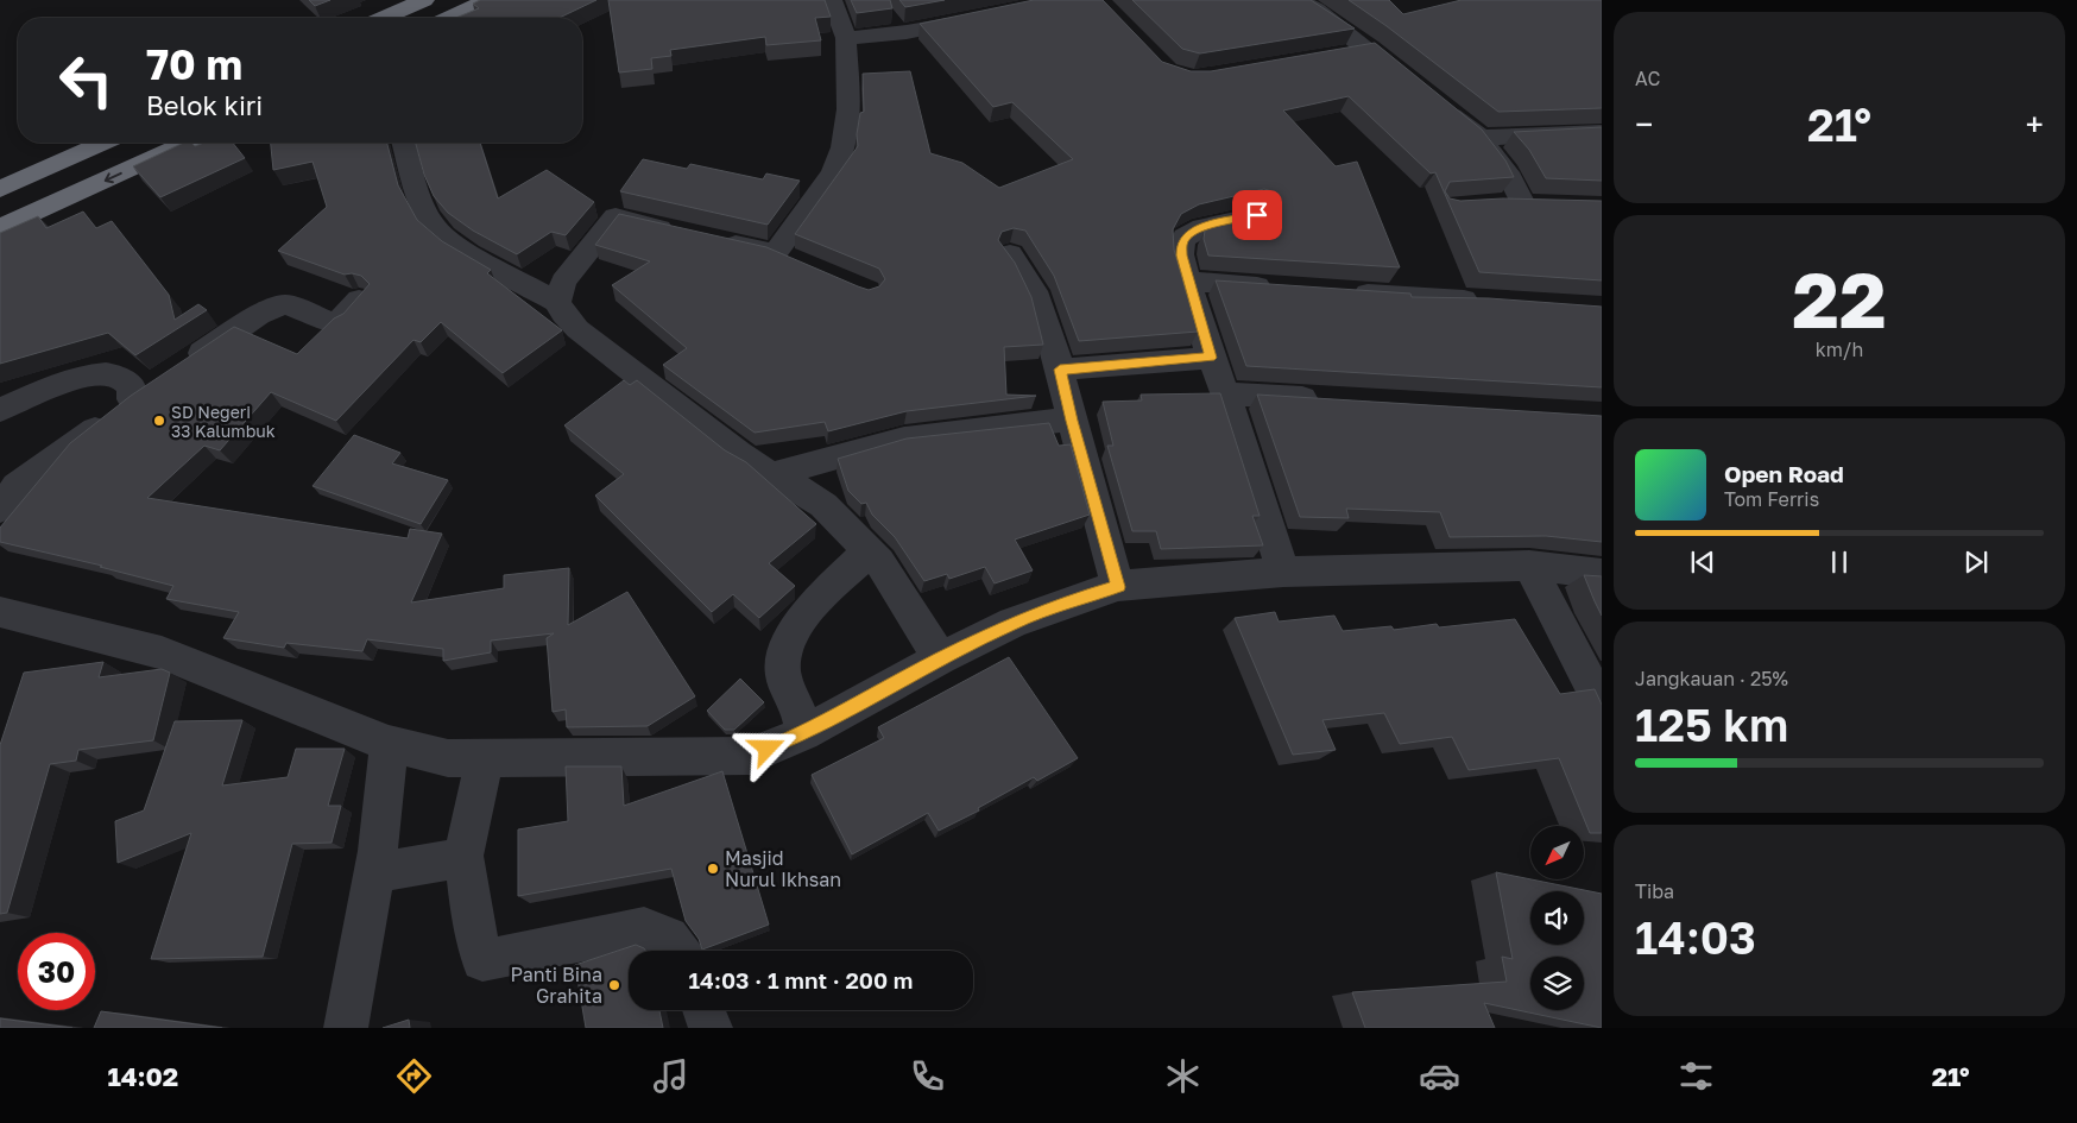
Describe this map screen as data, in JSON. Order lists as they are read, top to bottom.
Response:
{
  "places": ["SD Negeri 33 Kalumbuk", "Masjid Nurul Ikhsan", "Panti Bina Grahita"],
  "north": "bottom left",
  "page": {
    "tile": [
      "AC",
      ["22", "km/h"],
      ["Jangkauan · 25%", "125 km"],
      ["Tiba", "14:03"]
    ],
    "turn": ["70 m", "Belok kiri"],
    "heat": ["−", "21°", "+"],
    "song": ["Open Road", "Tom Ferris"],
    "limit": "30",
    "trip": "14:03 · 1 mnt · 200 m",
    "tabs": ["14:02", "21°"]
  }
}
